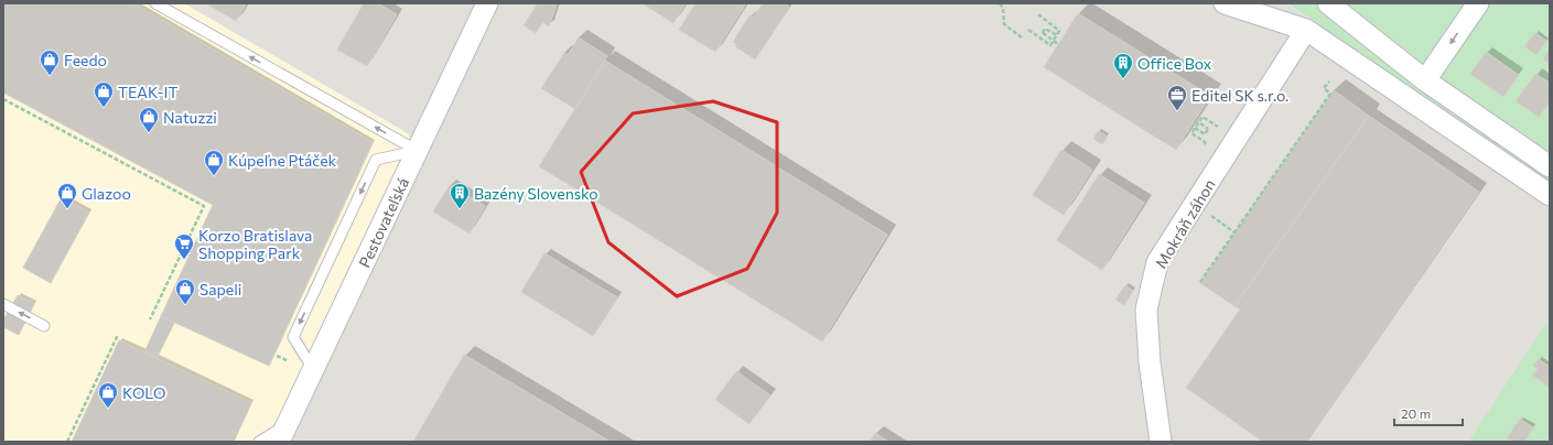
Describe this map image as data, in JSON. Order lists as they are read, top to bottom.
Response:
{
  "streets": {
    "street": ["Pestovateľská", "Mokráň záhon"]
  },
  "places": {
    "shop": [
      "Feedo",
      "TEAK-IT",
      "Natuzzi",
      "Kúpeľne Ptáček",
      "Glazoo",
      "Sapeli",
      "KOLO"
    ],
    "building": ["Office Box", "Bazény Slovensko"],
    "office": ["Editel SK s.r.o."],
    "supermarket": ["Korzo Bratislava Shopping Park"]
  },
  "scale_bar": "20 m"
}
